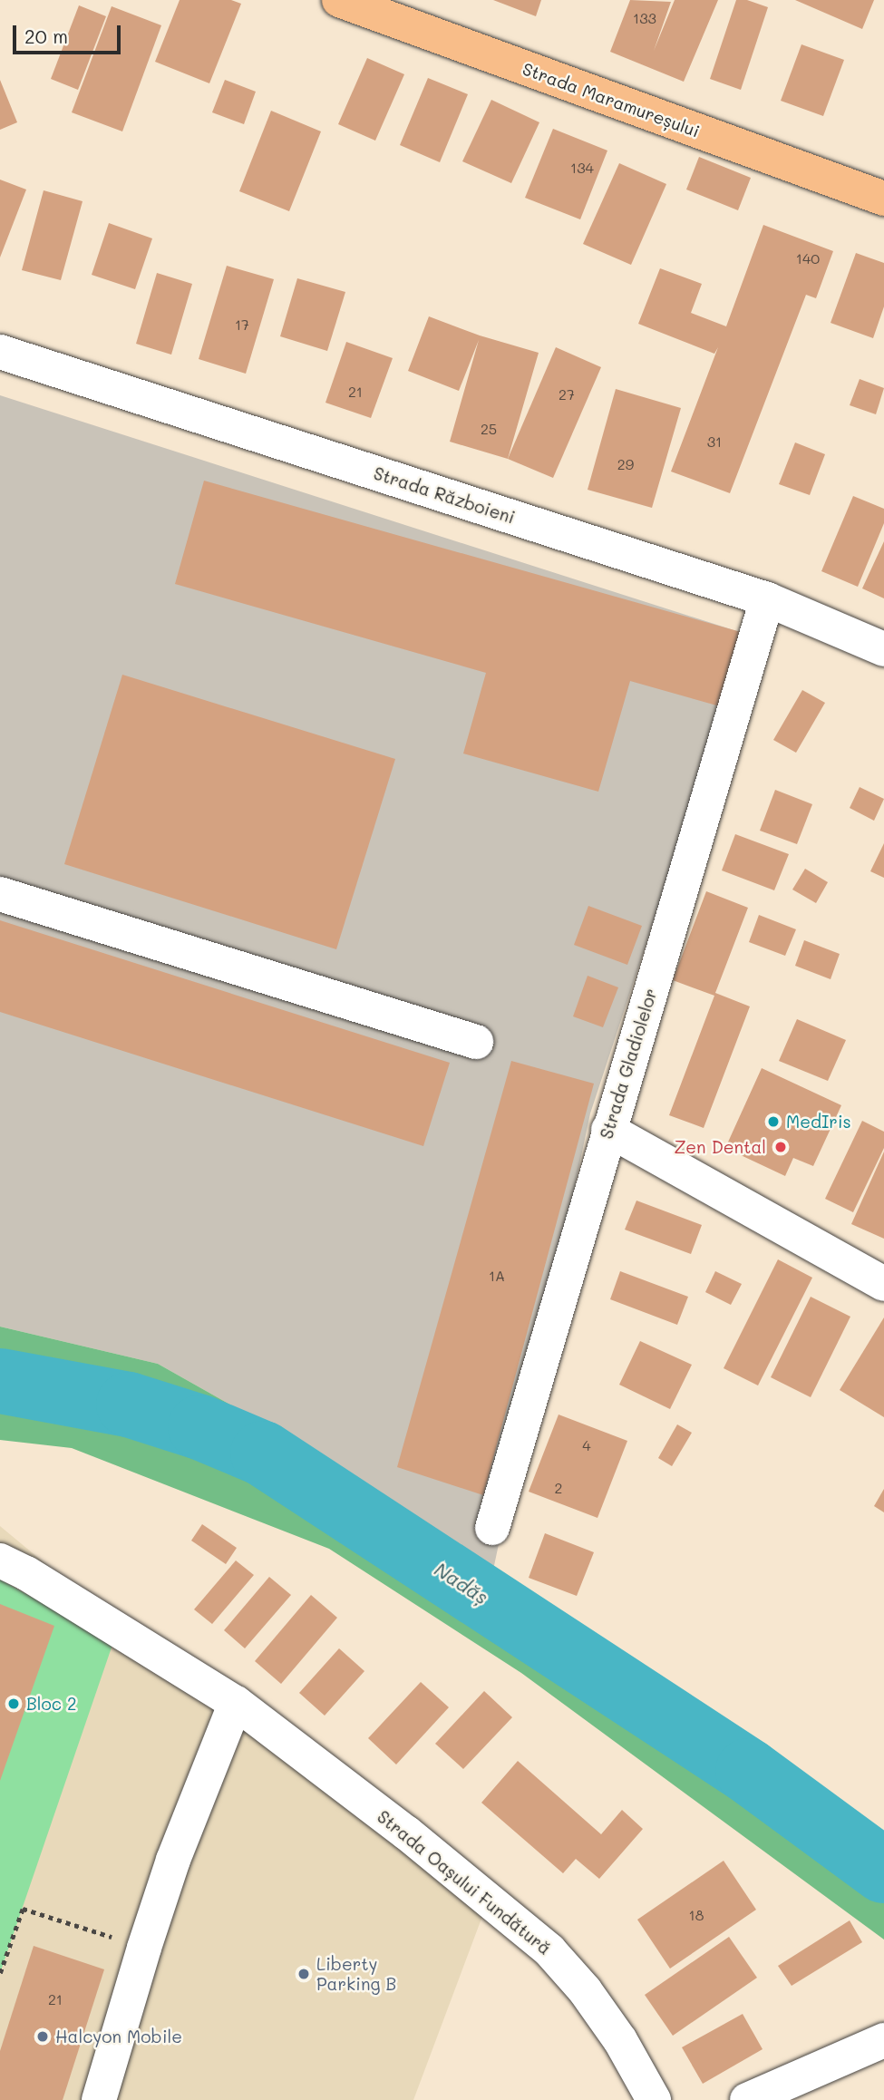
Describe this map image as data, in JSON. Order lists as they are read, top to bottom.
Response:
{
  "streets": {
    "main road": ["Strada Maramureșului"],
    "street": ["Strada Războieni", "Strada Gladiolelor", "Strada Oașului Fundătură"]
  },
  "crossings": [
    ["Strada Războieni", "Strada Gladiolelor"]
  ],
  "water": ["Nadăș"],
  "places": [
    "MedIris",
    "Zen Dental",
    "Bloc 2",
    "Liberty Parking B",
    "Halcyon Mobile"
  ],
  "house_numbers": [
    "133",
    "134",
    "140",
    "17",
    "21",
    "27",
    "25",
    "31",
    "29",
    "1A",
    "4",
    "2",
    "18",
    "21"
  ],
  "scale_bar": "20 m"
}
